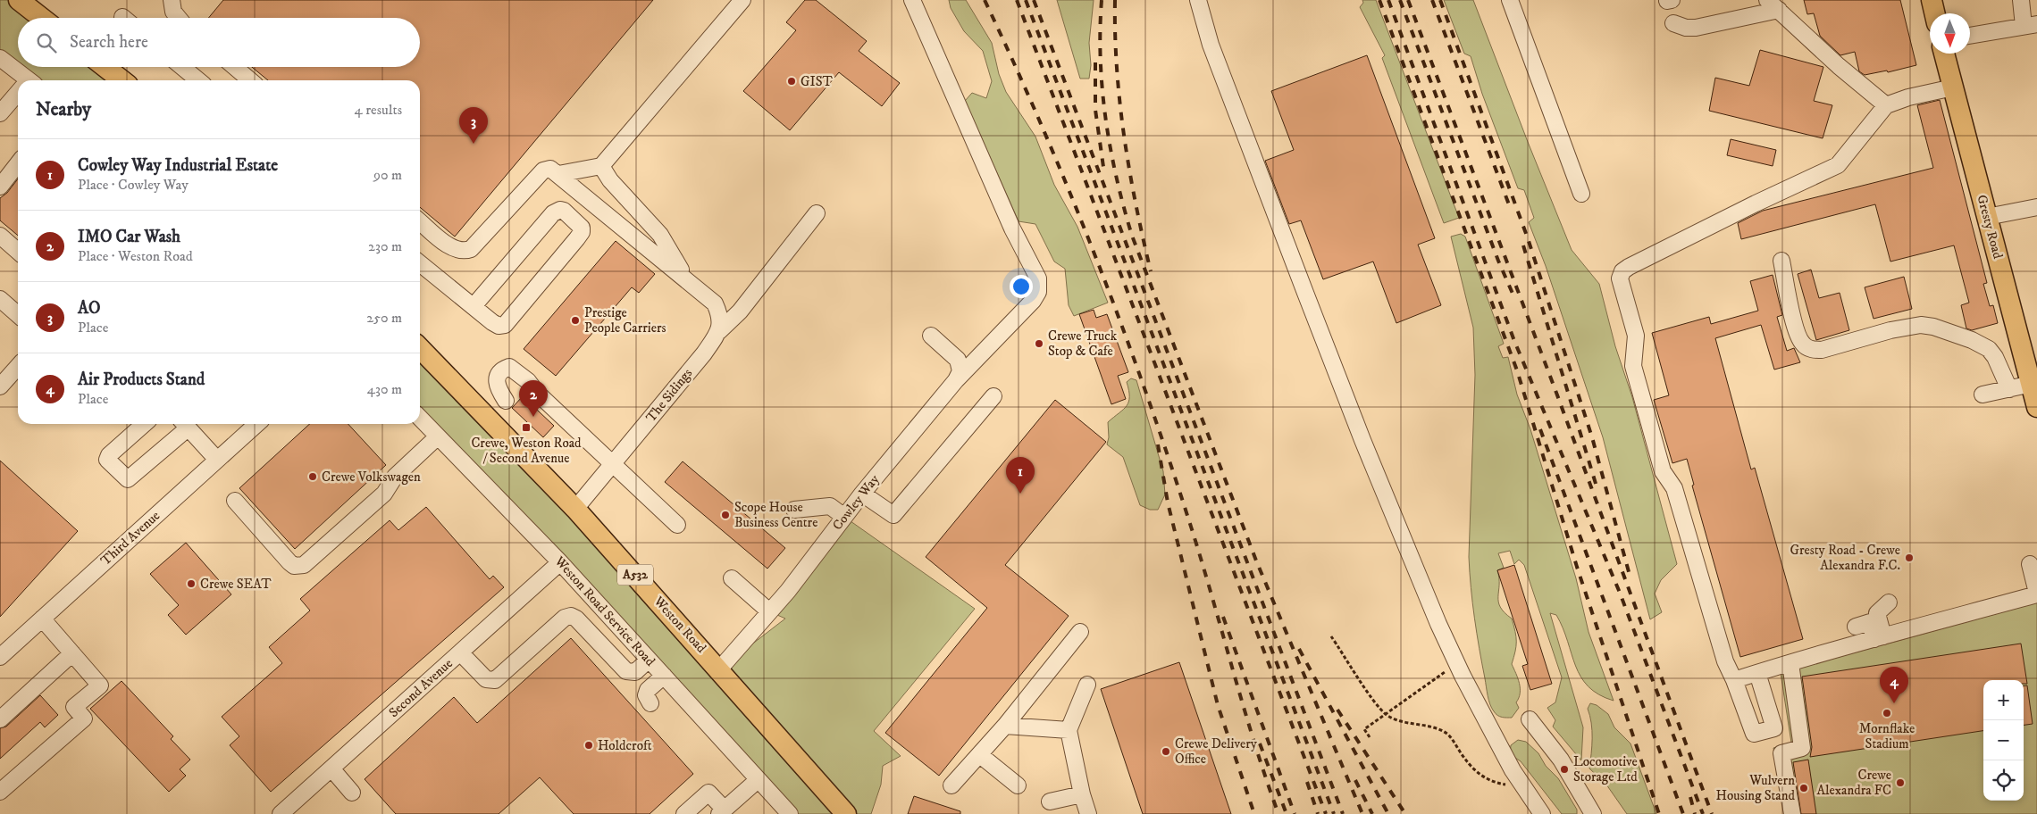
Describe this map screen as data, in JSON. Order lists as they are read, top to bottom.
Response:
{
  "streets": {
    "main road": ["Gresty Road", "A532", "Weston Road"],
    "street": [
      "The Sidings",
      "Cowley Way",
      "Third Avenue",
      "Weston Road Service Road",
      "Second Avenue"
    ]
  },
  "crossings": [
    ["The Sidings", "Weston Road"],
    ["Cowley Way", "Weston Road"],
    ["Weston Road Service Road", "Second Avenue"]
  ],
  "places": {
    "other": [
      "GIST",
      "Prestige People Carriers",
      "Crewe Truck Stop & Cafe",
      "Crewe Volkswagen",
      "Scope House Business Centre",
      "Gresty Road - Crewe Alexandra F.C.",
      "Crewe SEAT",
      "Mornflake Stadium",
      "Holdcroft",
      "Crewe Delivery Office",
      "Locomotive Storage Ltd",
      "Crewe Alexandra FC",
      "Wulvern Housing Stand"
    ],
    "transit": ["Crewe, Weston Road / Second Avenue"]
  },
  "north": "bottom",
  "page": {
    "search": "Search here",
    "heading": ["Nearby", "4 results"],
    "pins": [
      "3",
      "2",
      "1",
      "4"
    ],
    "list": [
      {
        "mark": "1",
        "name": "Cowley Way Industrial Estate",
        "note": "Place · Cowley Way",
        "value": "90 m"
      },
      {
        "mark": "2",
        "name": "IMO Car Wash",
        "note": "Place · Weston Road",
        "value": "230 m"
      },
      {
        "mark": "3",
        "name": "AO",
        "note": "Place",
        "value": "250 m"
      },
      {
        "mark": "4",
        "name": "Air Products Stand",
        "note": "Place",
        "value": "430 m"
      }
    ],
    "map_buttons": ["+", "−"]
  }
}
